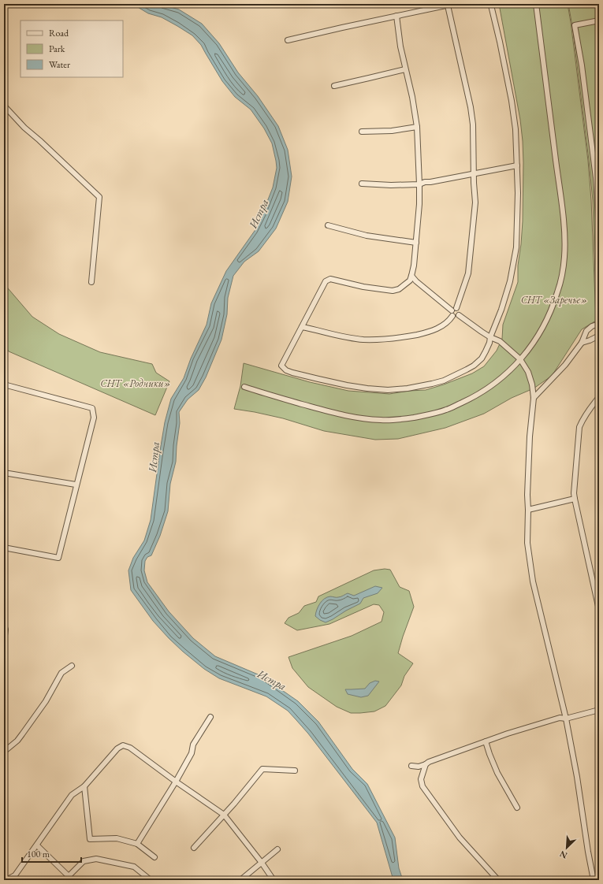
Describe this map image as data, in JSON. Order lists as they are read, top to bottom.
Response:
{
  "water": ["Истра"],
  "parks": ["СНТ «Заречье»", "СНТ «Родники»"],
  "legend": ["Road", "Park", "Water"],
  "scale_bar": "100 m",
  "north": "bottom left"
}
